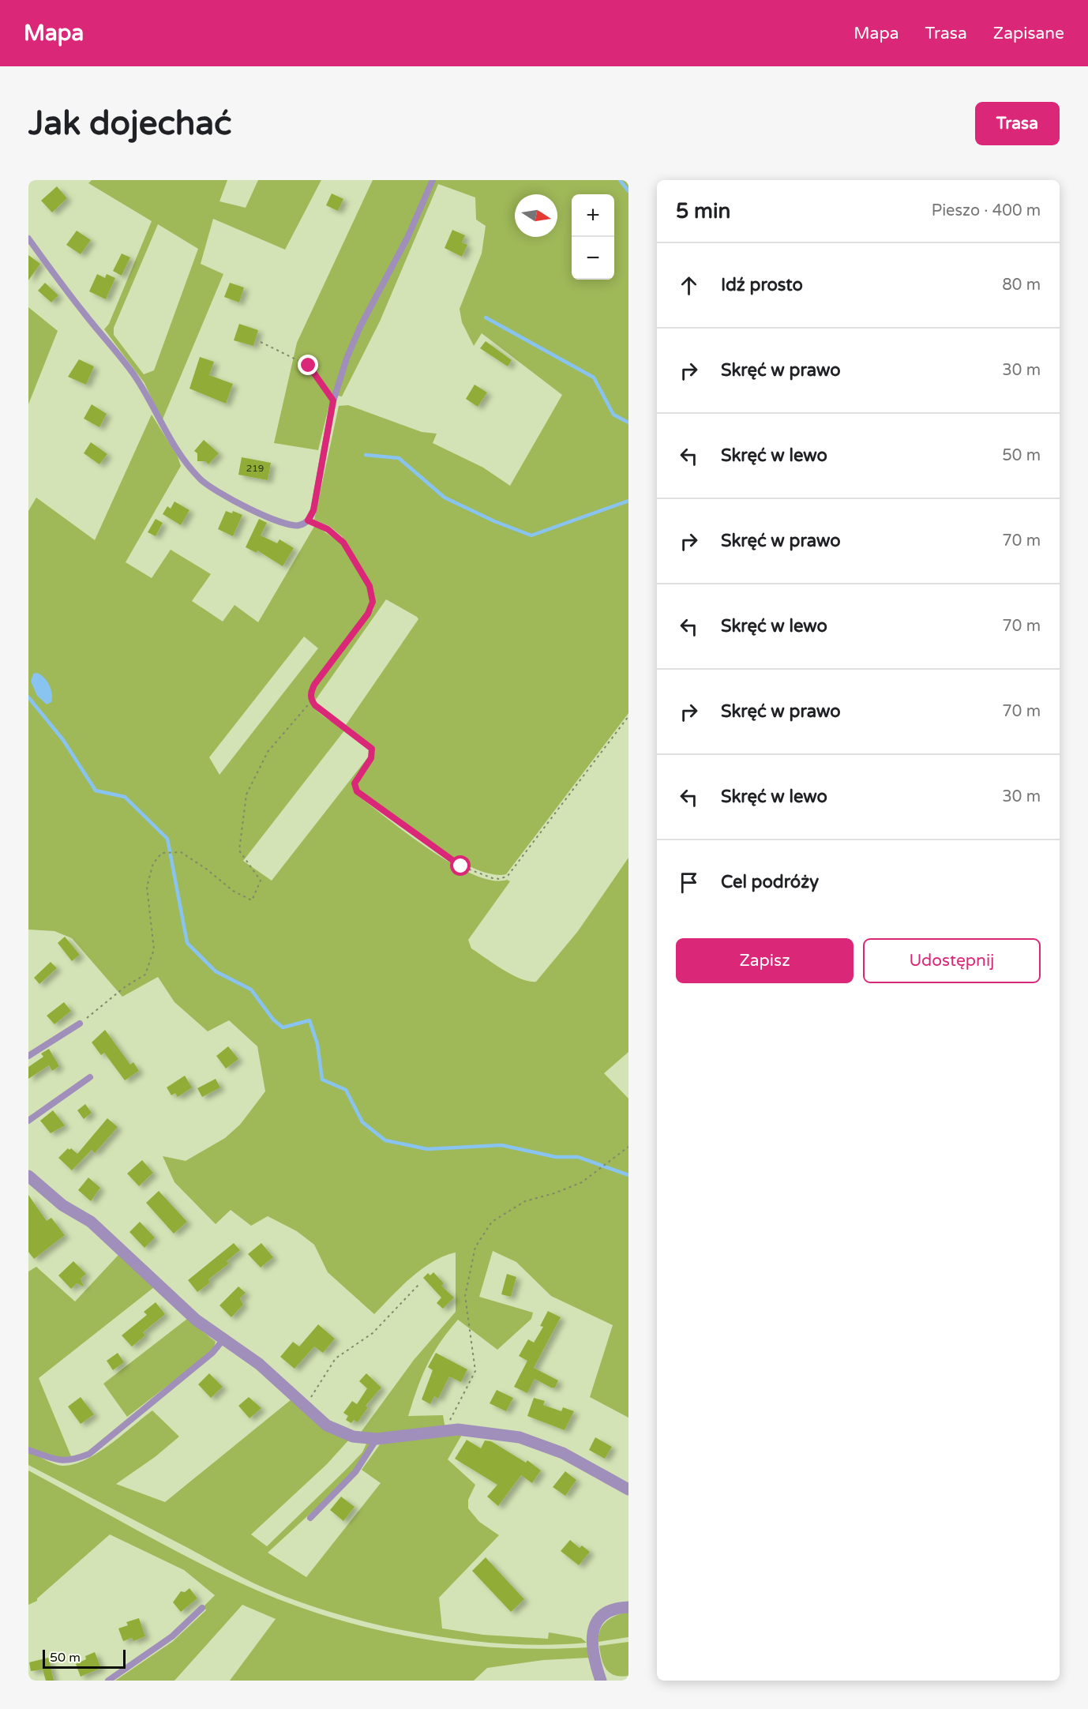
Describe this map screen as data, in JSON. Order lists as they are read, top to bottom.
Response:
{
  "house_numbers": ["219"],
  "scale_bar": "50 m",
  "north": "right",
  "page": {
    "header": "Mapa",
    "nav": ["Mapa", "Trasa", "Zapisane"],
    "buttons": [
      "Trasa",
      ["Zapisz", "Udostępnij"]
    ],
    "title": "Jak dojechać",
    "heading": ["5 min", "Pieszo · 400 m"],
    "map_buttons": ["+", "−"],
    "list": [
      ["Idź prosto", "80 m"],
      ["Skręć w prawo", "30 m"],
      ["Skręć w lewo", "50 m"],
      ["Skręć w prawo", "70 m"],
      ["Skręć w lewo", "70 m"],
      ["Skręć w prawo", "70 m"],
      ["Skręć w lewo", "30 m"],
      "Cel podróży"
    ],
    "scale": "50 m"
  }
}
